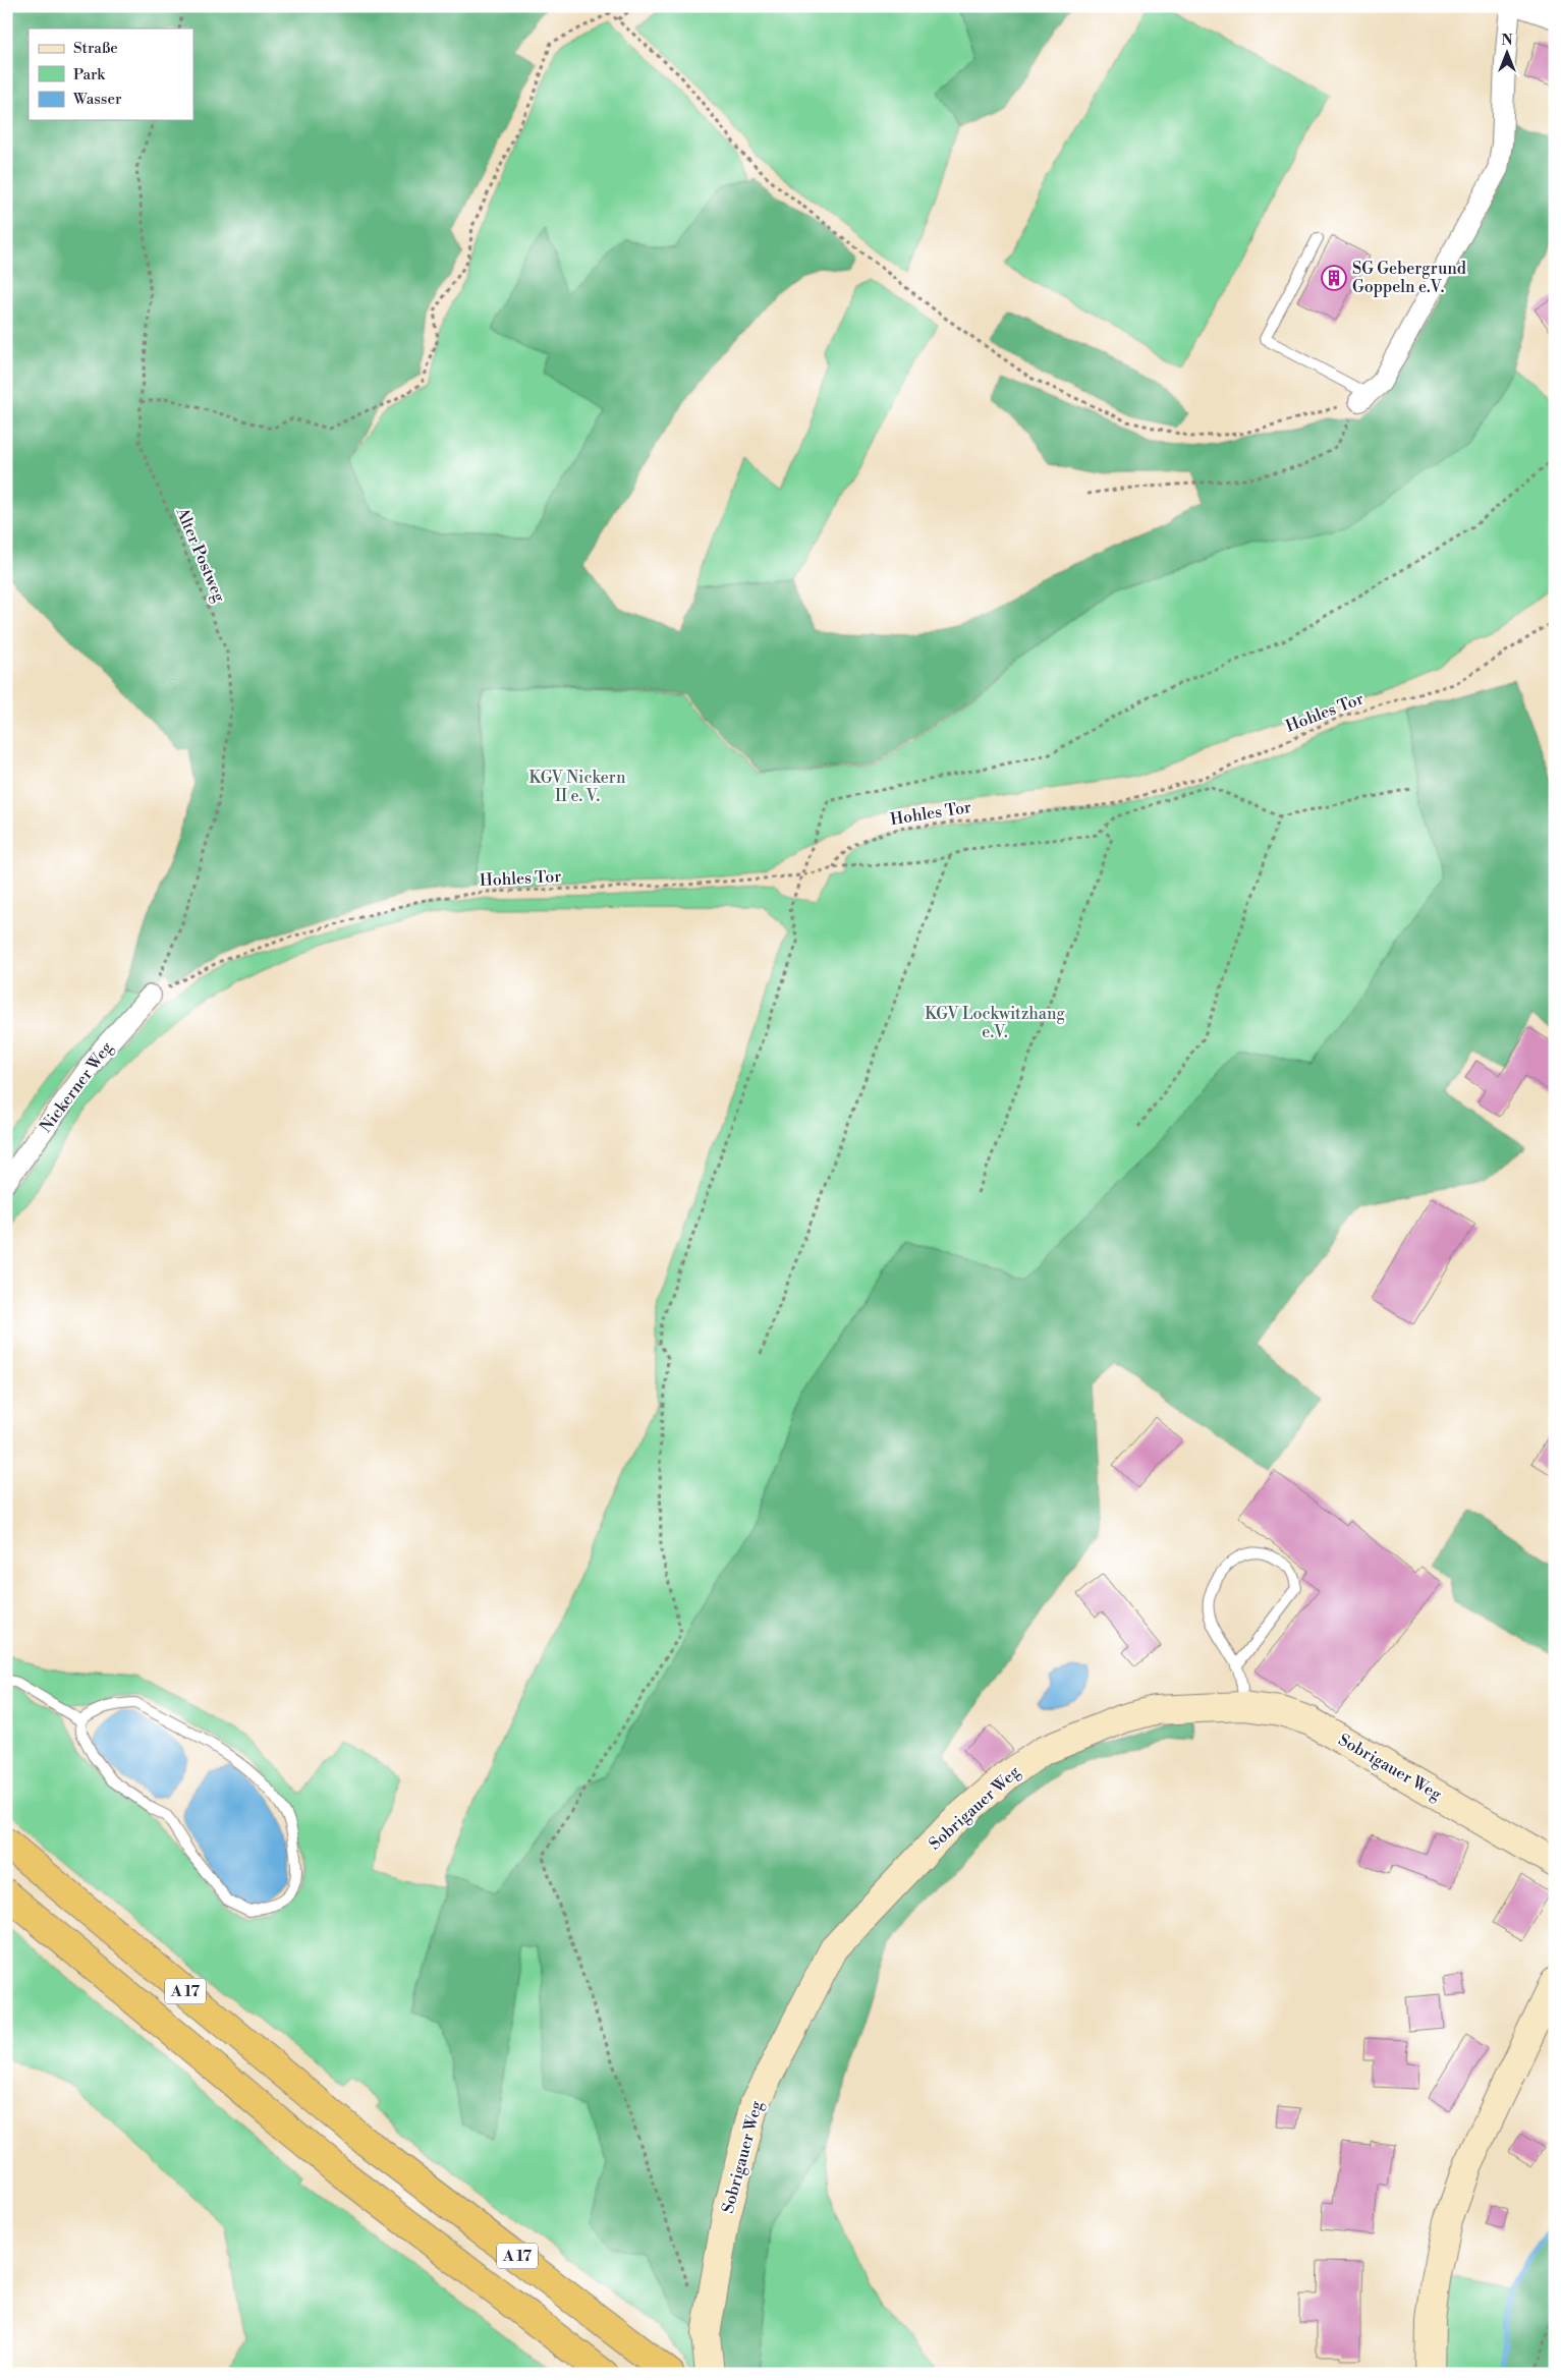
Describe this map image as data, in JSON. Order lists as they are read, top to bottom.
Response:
{
  "streets": {
    "highway": ["A 17"],
    "street": ["Nickerner Weg", "Sobrigauer Weg"],
    "path": ["Alter Postweg", "Hohles Tor"]
  },
  "crossings": [
    ["Alter Postweg", "Hohles Tor"],
    ["Alter Postweg", "Nickerner Weg"],
    ["Hohles Tor", "Nickerner Weg"]
  ],
  "parks": ["KGV Nickern II e. V.", "KGV Lockwitzhang e.V."],
  "places": {
    "building": ["SG Gebergrund Goppeln e.V."]
  },
  "legend": ["Straße", "Park", "Wasser"],
  "north": "top"
}
